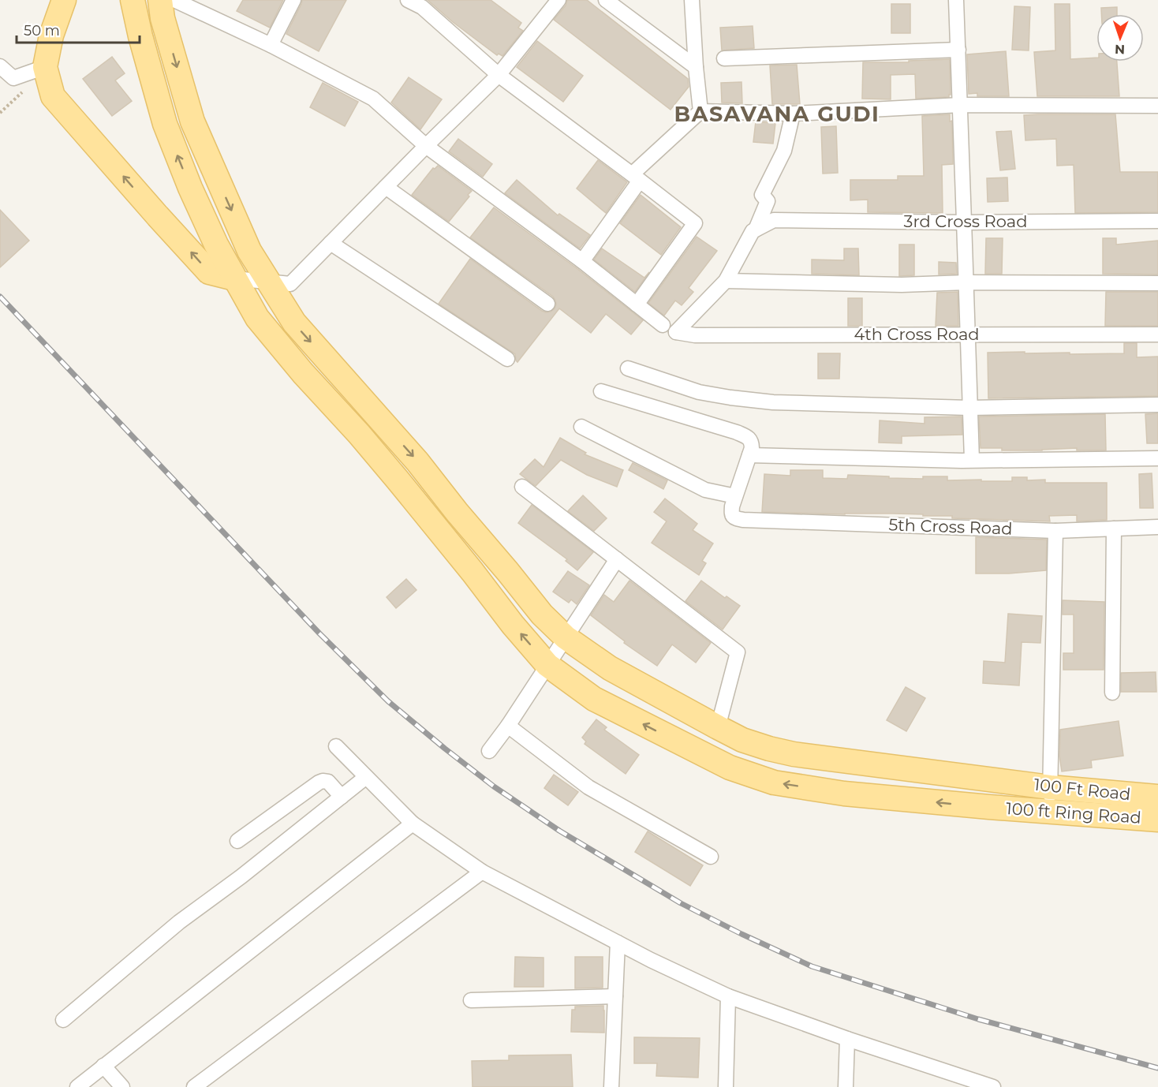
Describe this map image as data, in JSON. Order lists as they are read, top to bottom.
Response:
{
  "streets": {
    "main road": ["100 Ft Road", "100 ft Ring Road"],
    "street": ["3rd Cross Road", "4th Cross Road", "5th Cross Road"]
  },
  "one_way": ["100 ft Ring Road"],
  "districts": ["BASAVANA GUDI"],
  "scale_bar": "50 m",
  "north": "bottom"
}
